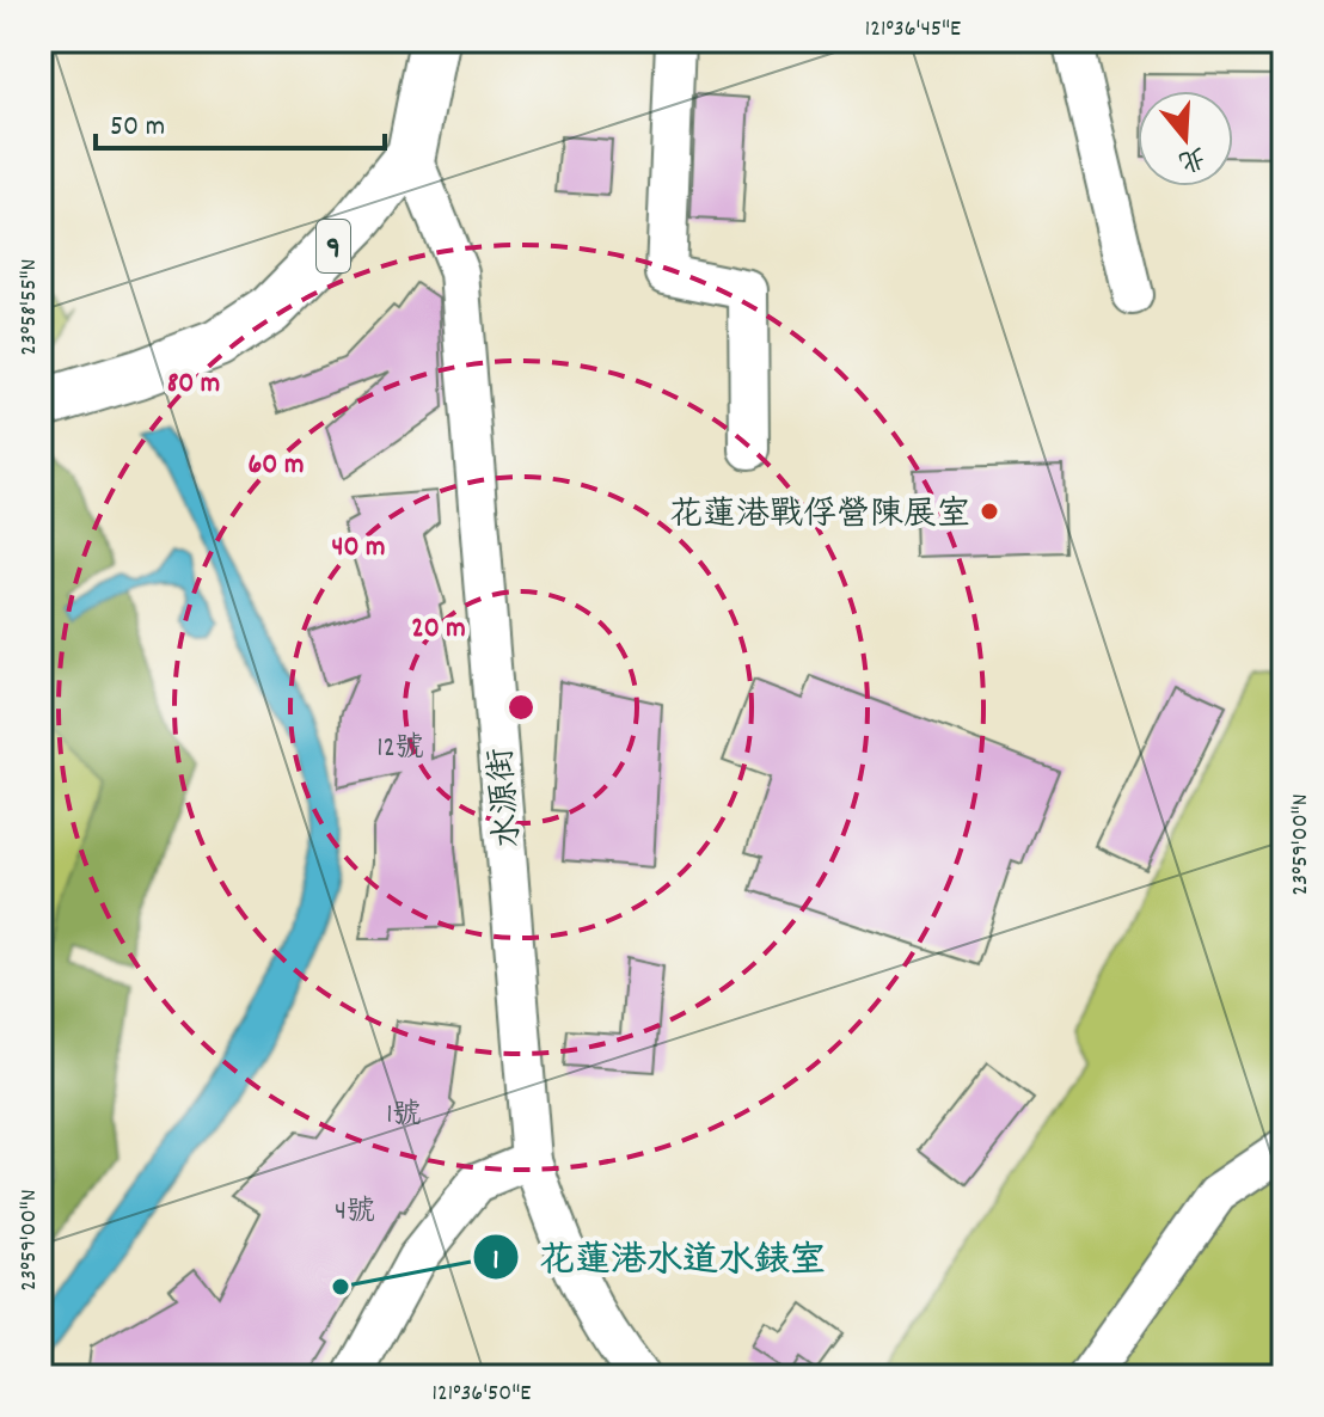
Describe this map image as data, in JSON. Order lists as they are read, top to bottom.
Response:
{
  "streets": {
    "main road": ["9"],
    "street": ["水源街"]
  },
  "crossings": [
    ["9", "水源街"]
  ],
  "places": ["花蓮港戰俘營陳展室", "花蓮港水道水錶室"],
  "house_numbers": ["12號", "1號", "4號"],
  "scale_bar": "50 m",
  "north": "bottom",
  "coordinates": [
    "121°36'45\"E",
    "23°58'55\"N",
    "23°59'00\"N",
    "121°36'50\"E"
  ],
  "rings": [
    "80 m",
    "60 m",
    "40 m",
    "20 m"
  ]
}
